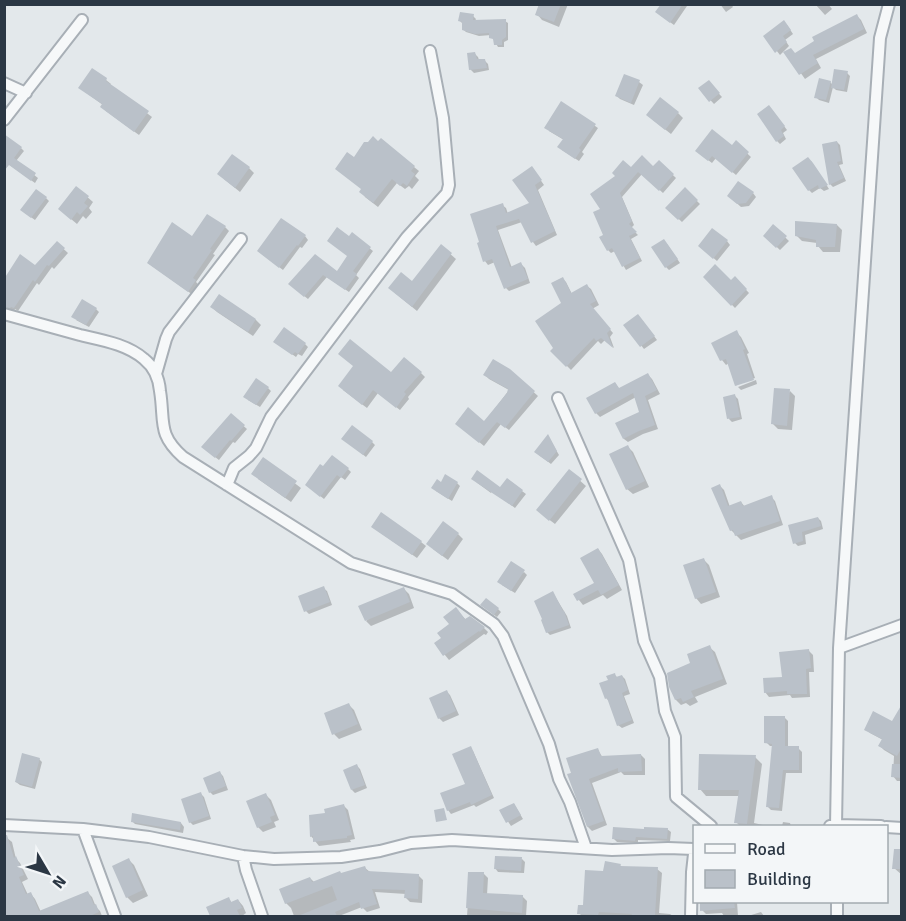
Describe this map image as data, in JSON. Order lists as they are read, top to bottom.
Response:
{
  "legend": ["Road", "Building"],
  "north": "bottom right"
}
